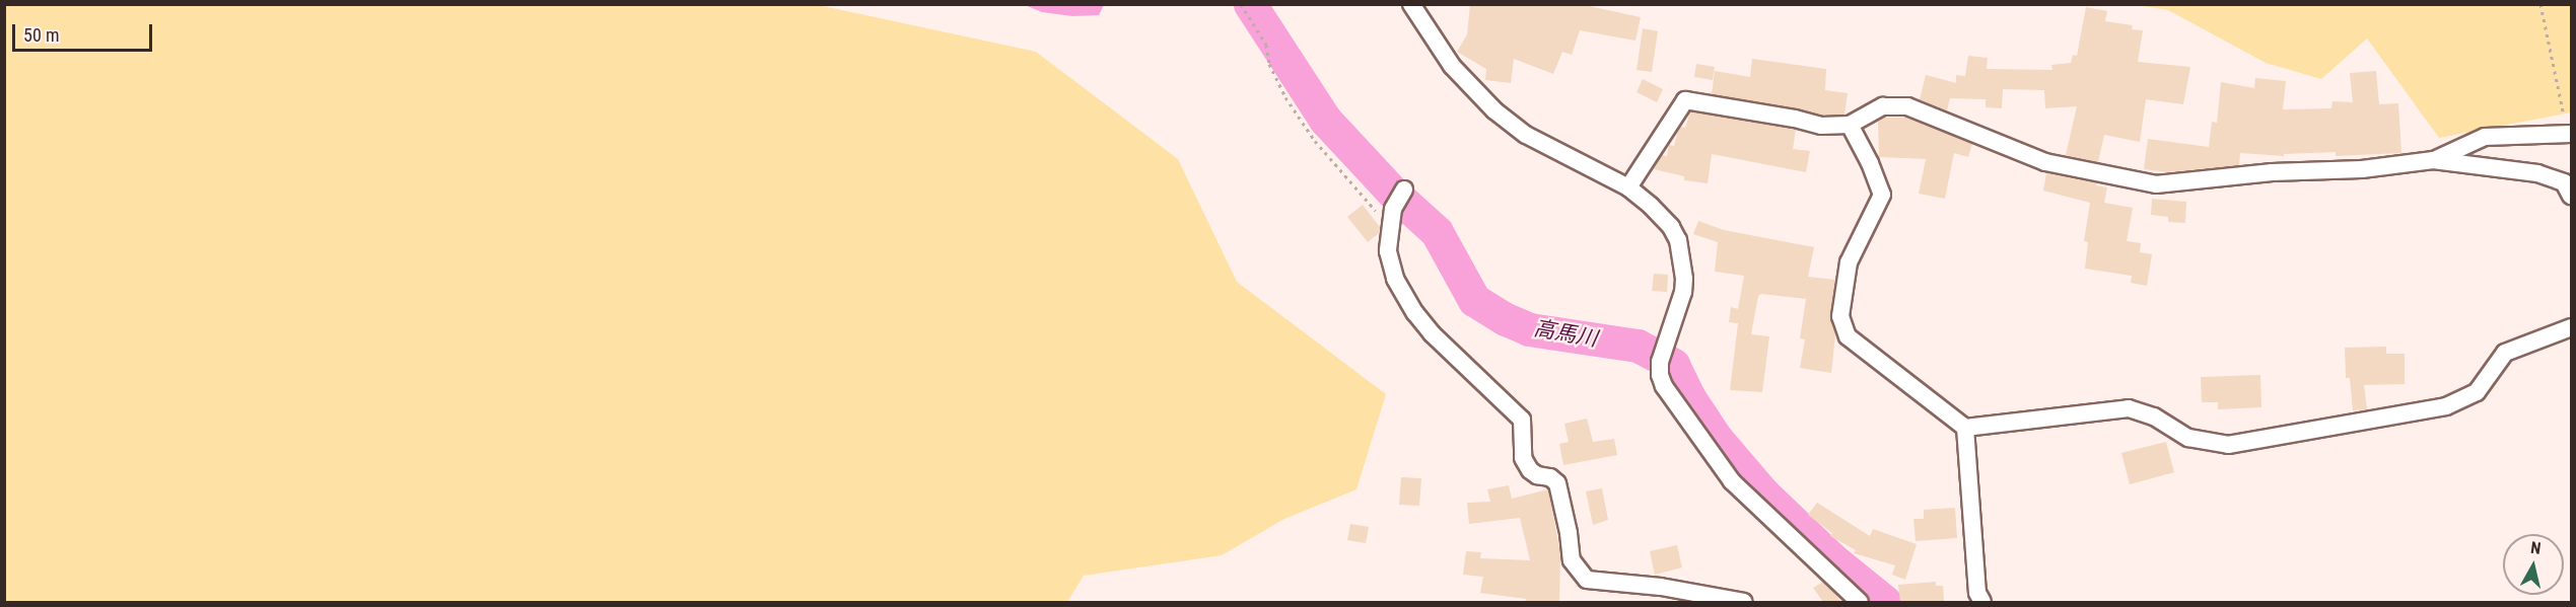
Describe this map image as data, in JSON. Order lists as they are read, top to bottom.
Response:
{
  "water": ["高馬川"],
  "scale_bar": "50 m",
  "north": "top"
}
